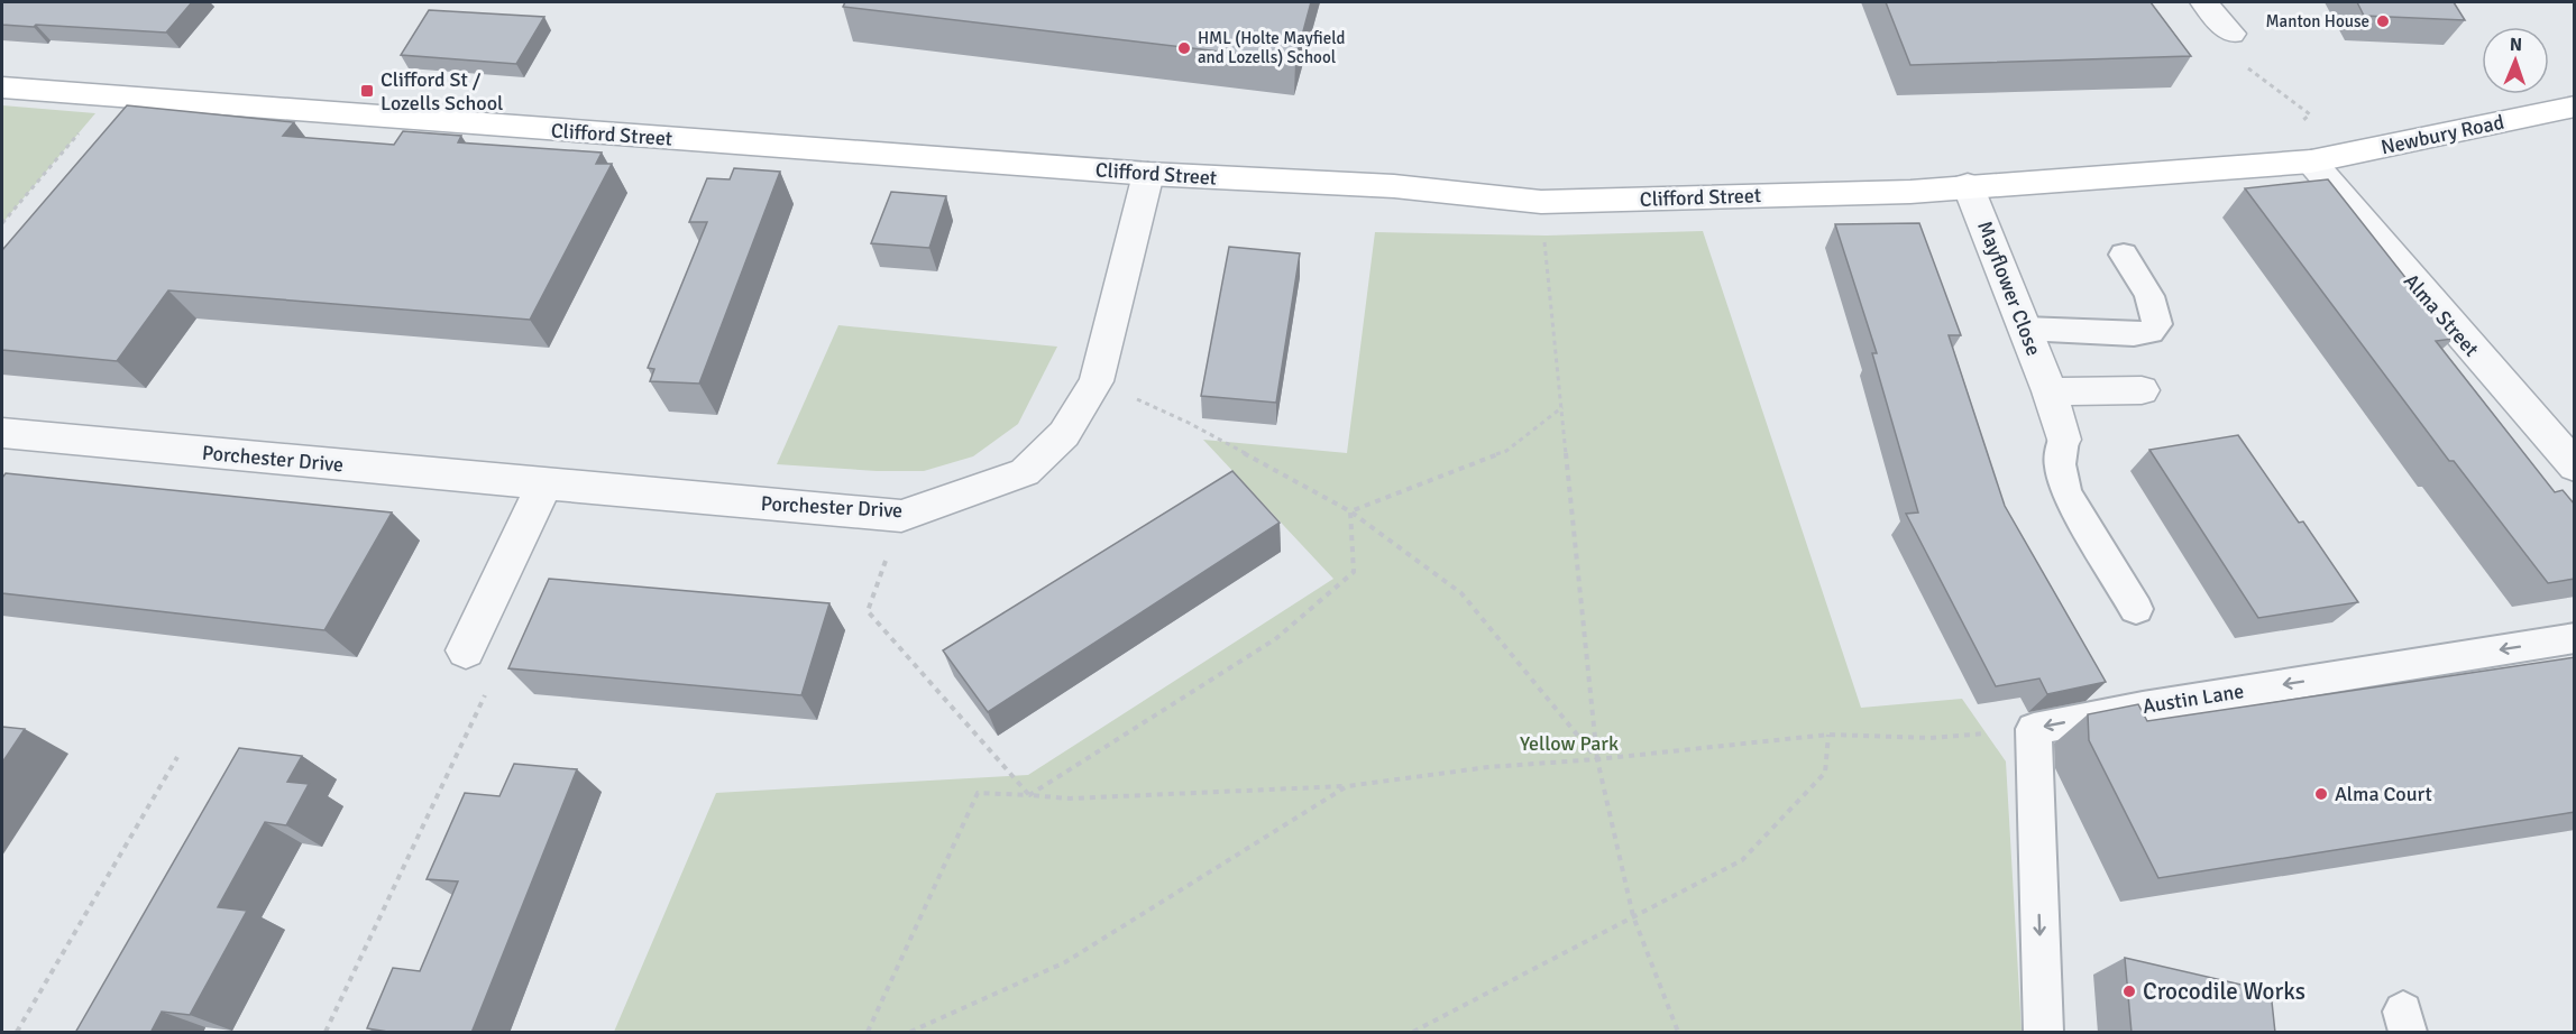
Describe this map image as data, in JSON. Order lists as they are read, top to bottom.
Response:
{
  "streets": {
    "main road": ["Clifford Street", "Newbury Road"],
    "street": ["Mayflower Close", "Alma Street", "Porchester Drive"],
    "lane": ["Austin Lane"]
  },
  "crossings": [
    ["Clifford Street", "Newbury Road"],
    ["Clifford Street", "Mayflower Close"],
    ["Clifford Street", "Alma Street"],
    ["Clifford Street", "Porchester Drive"],
    ["Newbury Road", "Alma Street"]
  ],
  "one_way": ["Austin Lane"],
  "parks": ["Yellow Park"],
  "places": {
    "other": [
      "Manton House",
      "HML (Holte Mayfield and Lozells) School",
      "Alma Court",
      "Crocodile Works"
    ],
    "transit": ["Clifford St / Lozells School"]
  },
  "north": "top"
}
